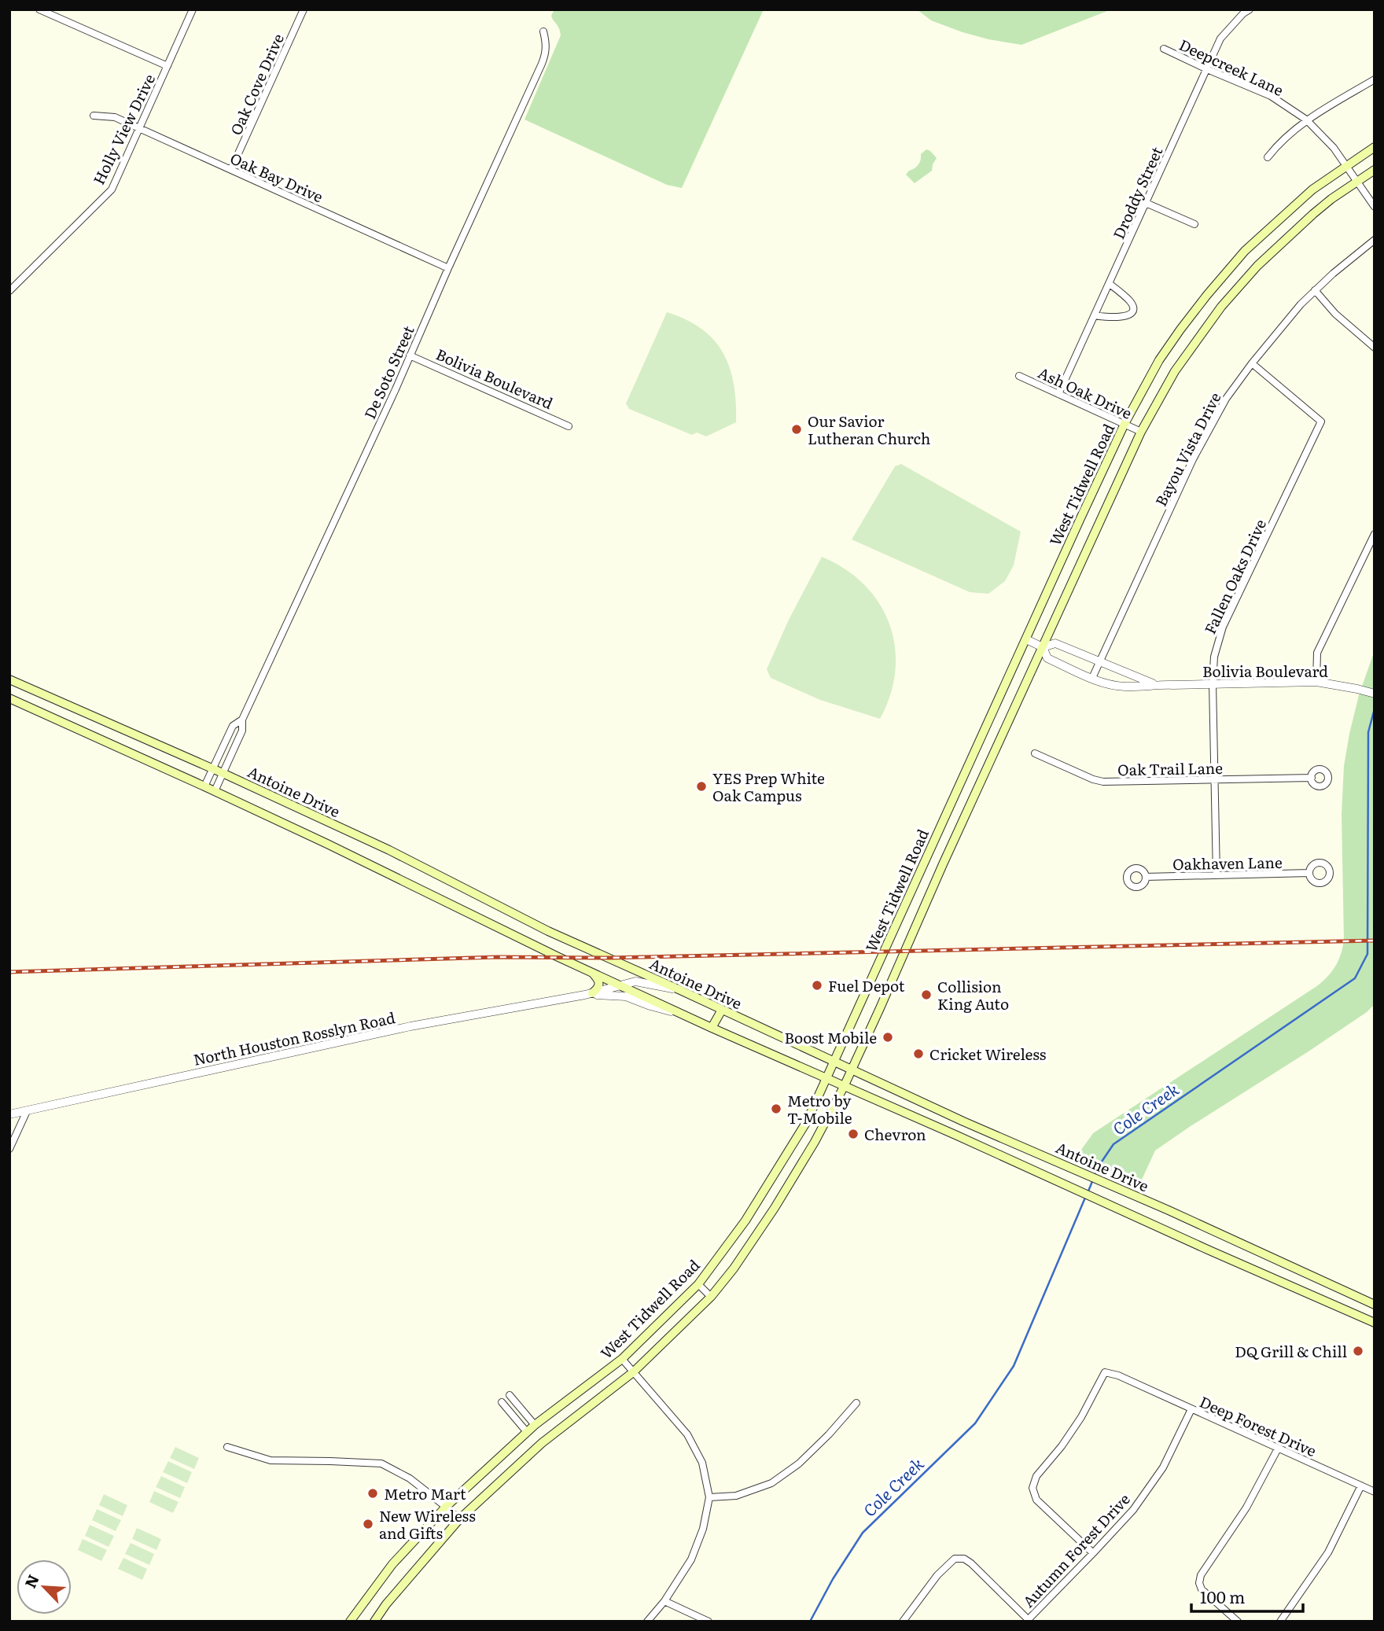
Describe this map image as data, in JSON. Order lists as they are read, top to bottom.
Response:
{
  "streets": {
    "main road": ["West Tidwell Road", "Antoine Drive"],
    "street": [
      "Deepcreek Lane",
      "Oak Cove Drive",
      "Holly View Drive",
      "Oak Bay Drive",
      "Droddy Street",
      "De Soto Street",
      "Bolivia Boulevard",
      "Ash Oak Drive",
      "Bayou Vista Drive",
      "Fallen Oaks Drive",
      "Oak Trail Lane",
      "Oakhaven Lane",
      "North Houston Rosslyn Road",
      "Deep Forest Drive",
      "Autumn Forest Drive"
    ]
  },
  "crossings": [
    ["Deepcreek Lane", "Droddy Street"],
    ["Deepcreek Lane", "West Tidwell Road"],
    ["Oak Cove Drive", "Oak Bay Drive"],
    ["Holly View Drive", "Oak Bay Drive"],
    ["Oak Bay Drive", "De Soto Street"],
    ["Droddy Street", "Ash Oak Drive"],
    ["De Soto Street", "Bolivia Boulevard"],
    ["De Soto Street", "Antoine Drive"],
    ["Bolivia Boulevard", "Bayou Vista Drive"],
    ["Bolivia Boulevard", "West Tidwell Road"],
    ["Bolivia Boulevard", "Fallen Oaks Drive"],
    ["Ash Oak Drive", "West Tidwell Road"],
    ["Bayou Vista Drive", "Fallen Oaks Drive"],
    ["West Tidwell Road", "Antoine Drive"],
    ["Fallen Oaks Drive", "Oak Trail Lane"],
    ["Fallen Oaks Drive", "Oakhaven Lane"],
    ["Antoine Drive", "North Houston Rosslyn Road"],
    ["Deep Forest Drive", "Autumn Forest Drive"]
  ],
  "water": ["Cole Creek"],
  "places": [
    "Our Savior Lutheran Church",
    "YES Prep White Oak Campus",
    "Fuel Depot",
    "Collision King Auto",
    "Boost Mobile",
    "Cricket Wireless",
    "Metro by T-Mobile",
    "Chevron",
    "DQ Grill & Chill",
    "Metro Mart",
    "New Wireless and Gifts"
  ],
  "scale_bar": "100 m",
  "north": "top left"
}
